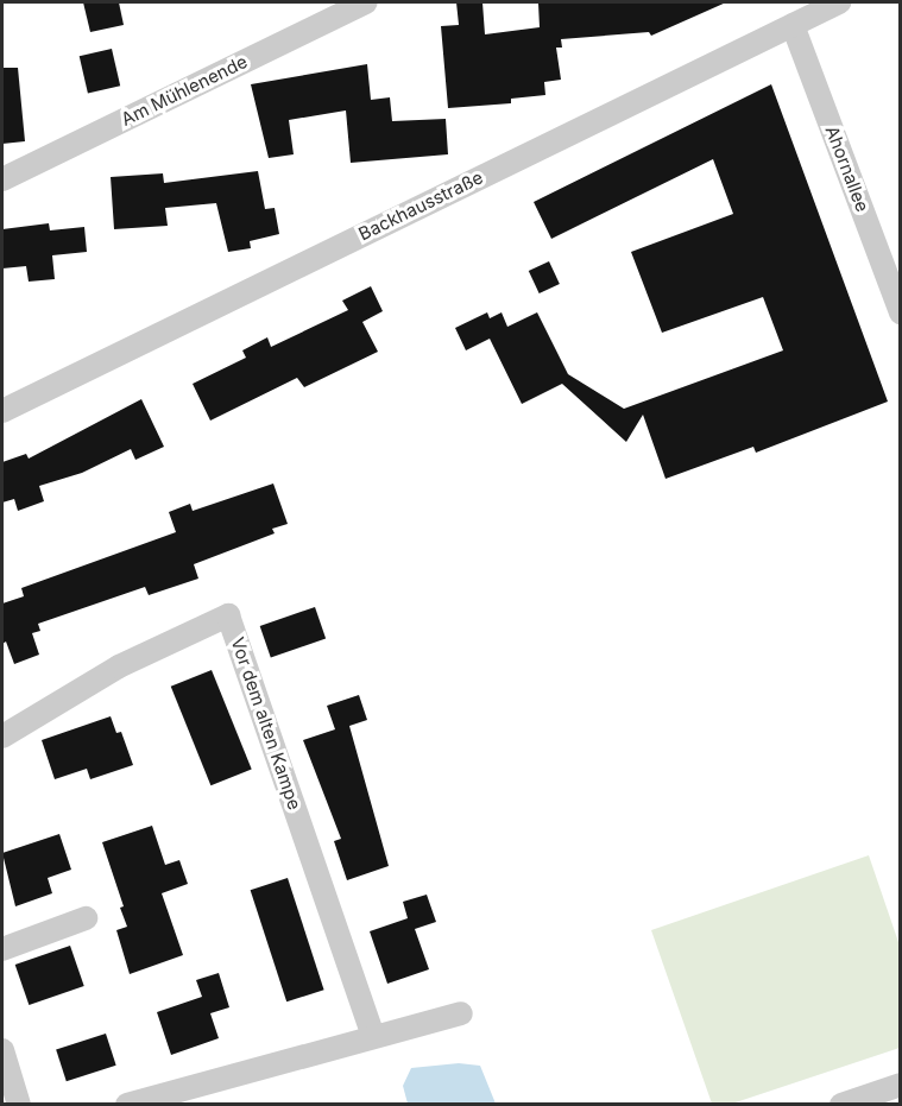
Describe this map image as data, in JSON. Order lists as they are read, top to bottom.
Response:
{
  "streets": {
    "street": [
      "Am Mühlenende",
      "Ahornallee",
      "Backhausstraße",
      "Vor dem alten Kampe"
    ]
  },
  "crossings": [
    ["Ahornallee", "Backhausstraße"]
  ]
}
